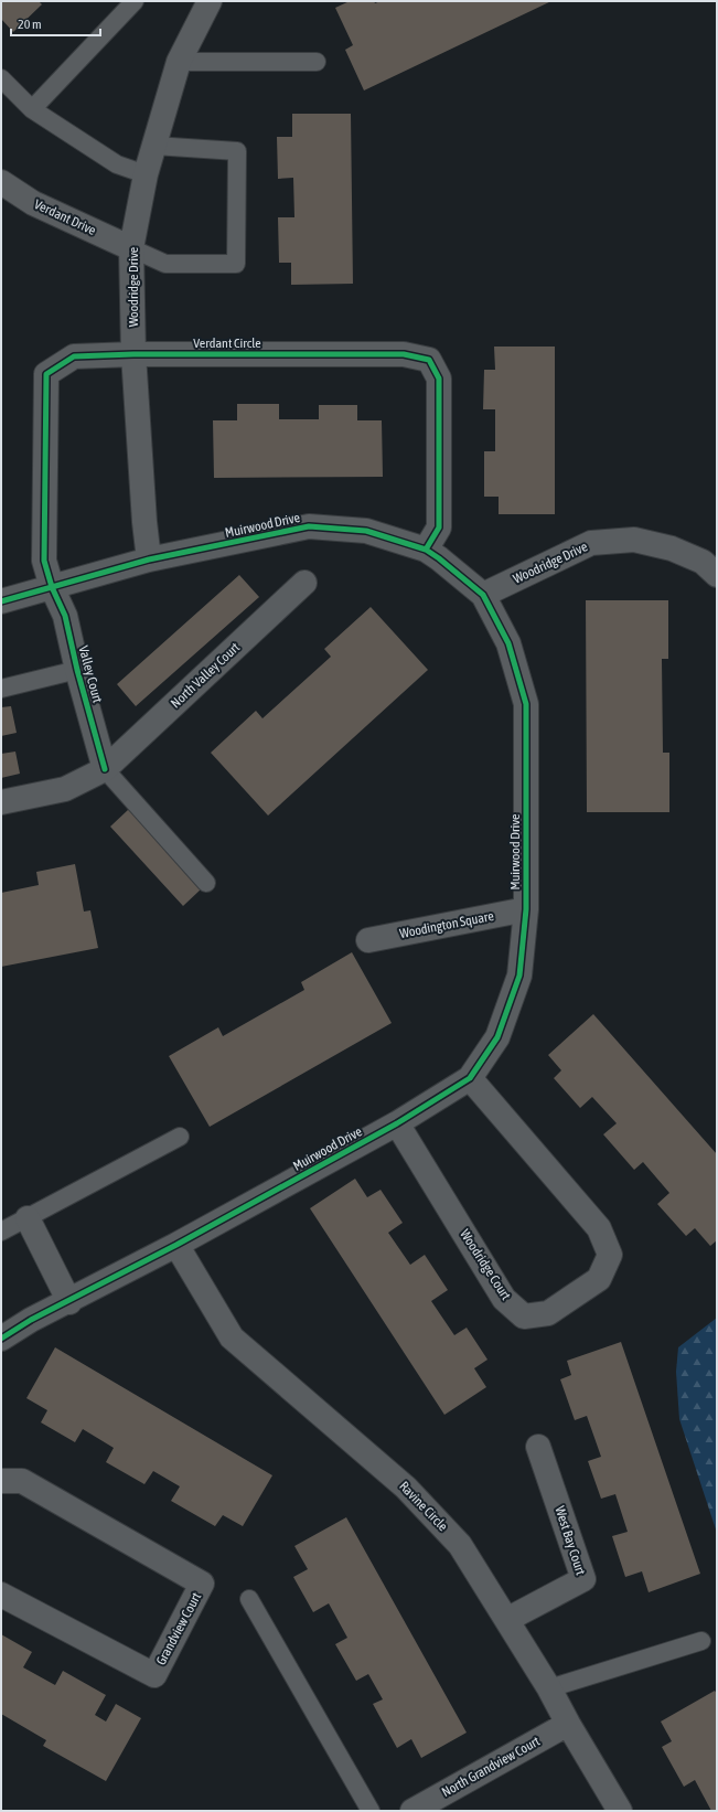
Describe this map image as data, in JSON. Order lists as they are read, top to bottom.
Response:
{
  "streets": {
    "street": [
      "Verdant Drive",
      "Woodridge Drive",
      "Verdant Circle",
      "Muirwood Drive",
      "Valley Court",
      "North Valley Court",
      "Woodington Square",
      "Woodridge Court",
      "Ravine Circle",
      "West Bay Court",
      "Grandview Court",
      "North Grandview Court"
    ]
  },
  "crossings": [
    ["Verdant Drive", "Woodridge Drive"],
    ["Woodridge Drive", "Verdant Circle"],
    ["Woodridge Drive", "Muirwood Drive"],
    ["Verdant Circle", "Muirwood Drive"],
    ["Verdant Circle", "Valley Court"],
    ["Muirwood Drive", "Valley Court"],
    ["Muirwood Drive", "Woodington Square"],
    ["Muirwood Drive", "Woodridge Court"],
    ["Muirwood Drive", "Ravine Circle"],
    ["Valley Court", "North Valley Court"],
    ["Ravine Circle", "West Bay Court"],
    ["Ravine Circle", "North Grandview Court"]
  ],
  "scale_bar": "20 m"
}
